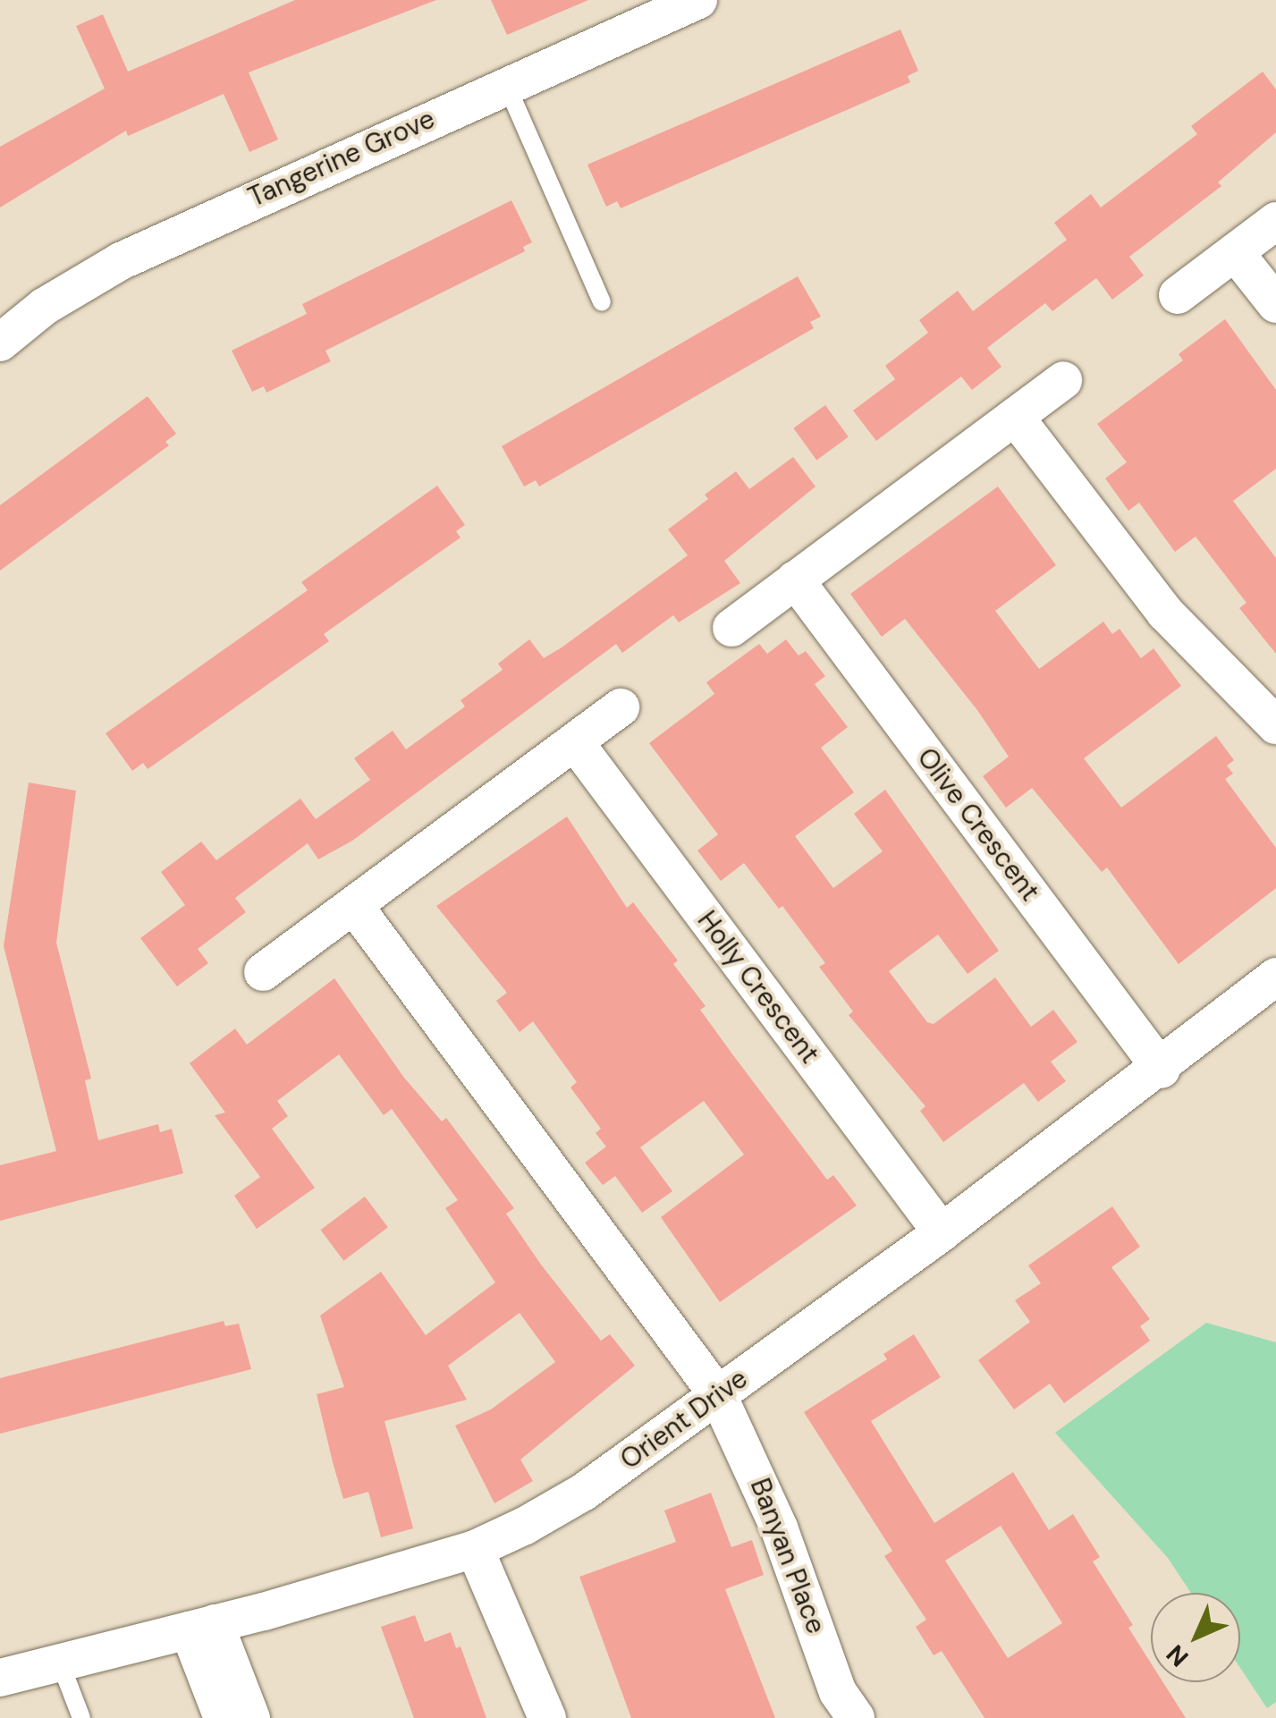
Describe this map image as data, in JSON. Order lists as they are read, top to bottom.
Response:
{
  "streets": {
    "street": [
      "Tangerine Grove",
      "Olive Crescent",
      "Holly Crescent",
      "Orient Drive",
      "Banyan Place"
    ]
  },
  "crossings": [
    ["Olive Crescent", "Orient Drive"],
    ["Holly Crescent", "Orient Drive"],
    ["Orient Drive", "Banyan Place"]
  ],
  "north": "bottom left"
}
